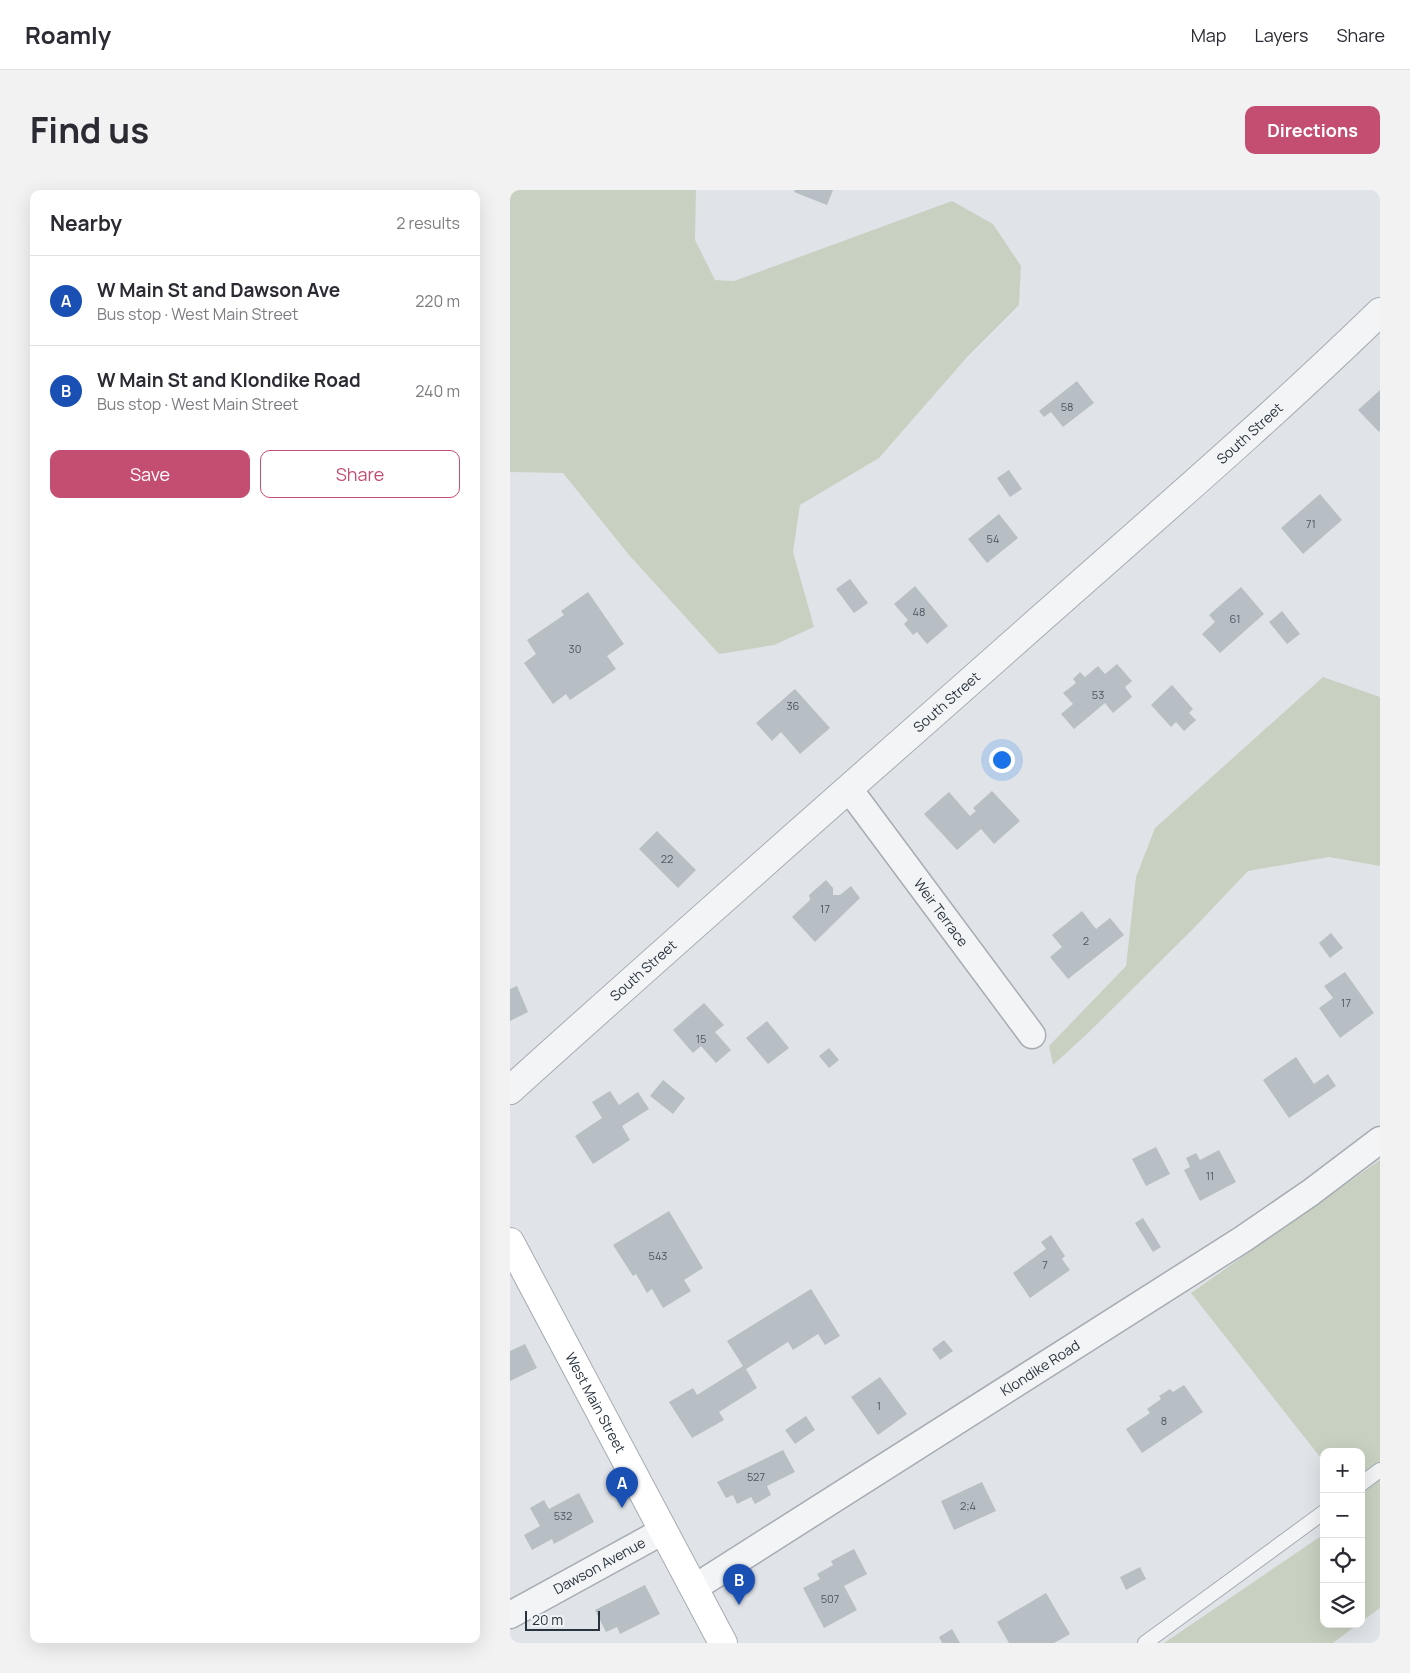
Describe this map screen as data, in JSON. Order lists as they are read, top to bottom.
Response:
{
  "streets": {
    "main road": ["West Main Street"],
    "street": [
      "South Street",
      "Weir Terrace",
      "Klondike Road",
      "Dawson Avenue"
    ]
  },
  "crossings": [
    ["South Street", "Weir Terrace"],
    ["Klondike Road", "West Main Street"],
    ["West Main Street", "Dawson Avenue"]
  ],
  "house_numbers": [
    "58",
    "71",
    "54",
    "48",
    "61",
    "30",
    "53",
    "36",
    "22",
    "17",
    "2",
    "17",
    "15",
    "11",
    "543",
    "7",
    "1",
    "8",
    "527",
    "2;4",
    "532",
    "507"
  ],
  "scale_bar": "20 m",
  "page": {
    "header": "Roamly",
    "nav": ["Map", "Layers", "Share"],
    "title": "Find us",
    "buttons": [
      "Directions",
      ["Save", "Share"]
    ],
    "heading": ["Nearby", "2 results"],
    "list": [
      {
        "mark": "A",
        "name": "W Main St and Dawson Ave",
        "note": "Bus stop · West Main Street",
        "value": "220 m"
      },
      {
        "mark": "B",
        "name": "W Main St and Klondike Road",
        "note": "Bus stop · West Main Street",
        "value": "240 m"
      }
    ],
    "map_buttons": ["+", "−"],
    "pins": ["A", "B"],
    "scale": "20 m"
  }
}
